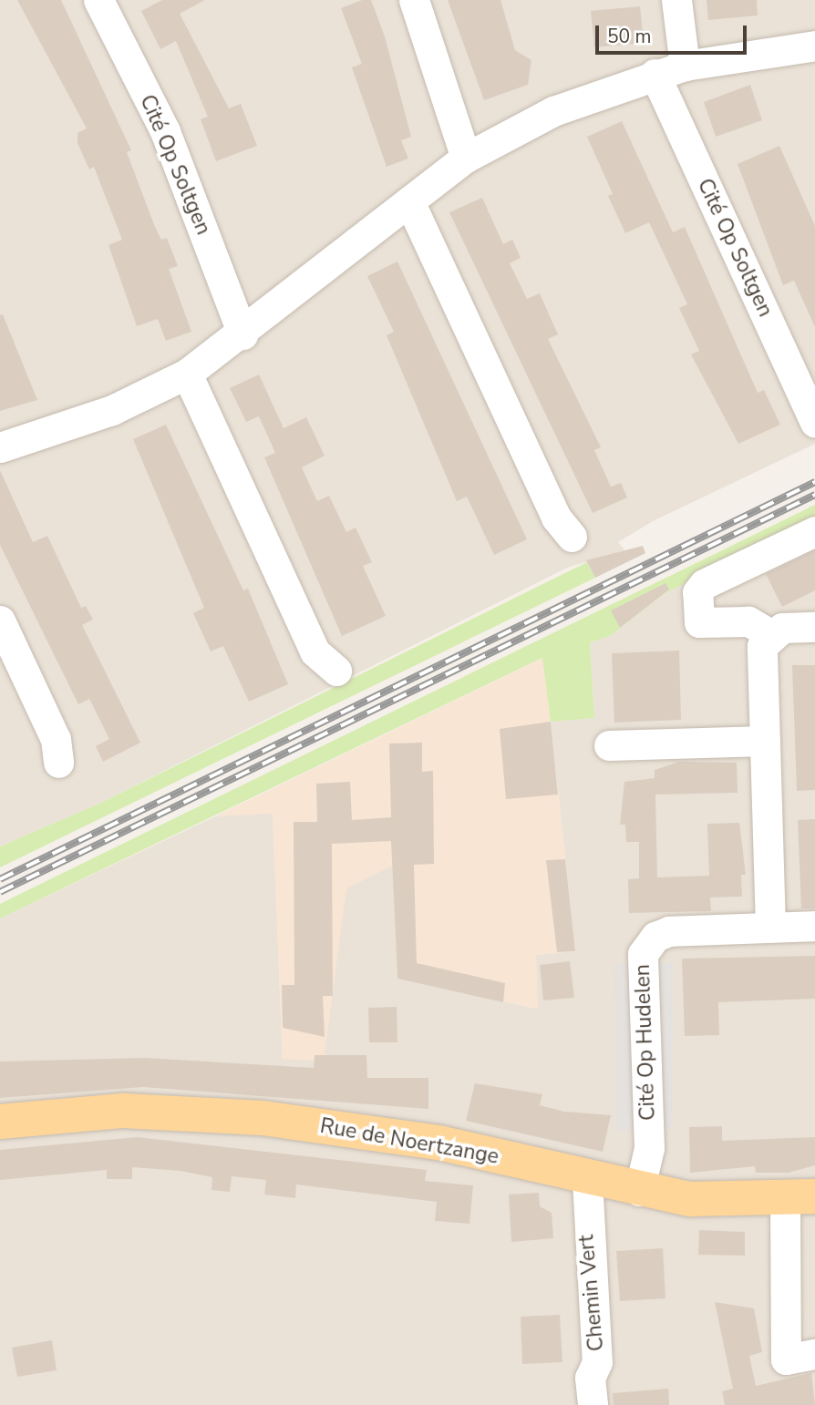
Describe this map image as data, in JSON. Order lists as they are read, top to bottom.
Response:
{
  "streets": {
    "main road": ["Rue de Noertzange"],
    "street": ["Cité Op Soltgen", "Cité Op Hudelen", "Chemin Vert"]
  },
  "crossings": [
    ["Cité Op Hudelen", "Rue de Noertzange"],
    ["Rue de Noertzange", "Chemin Vert"]
  ],
  "scale_bar": "50 m"
}
